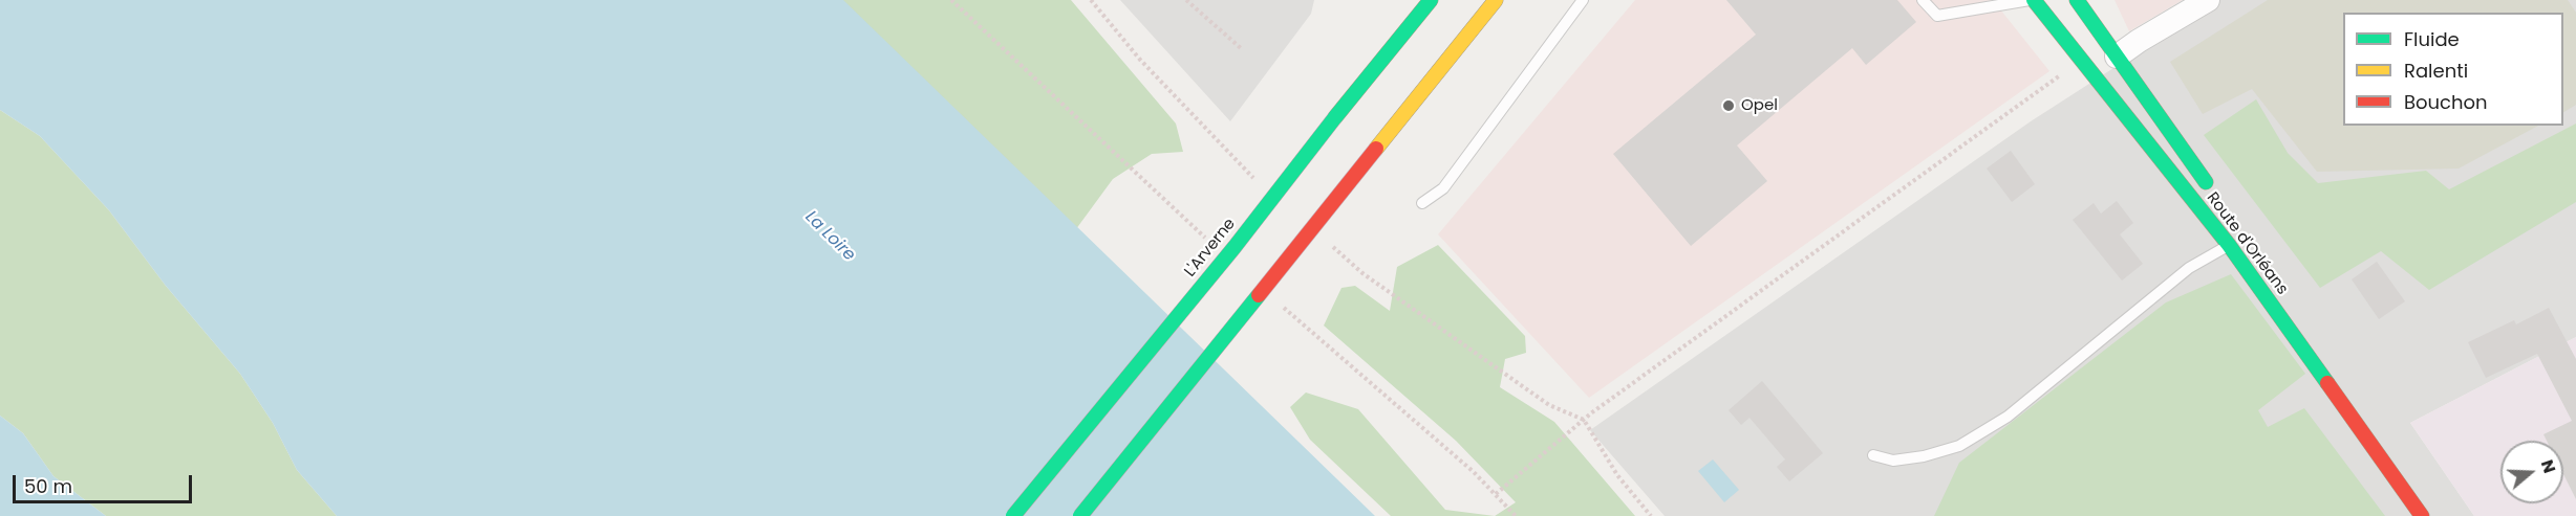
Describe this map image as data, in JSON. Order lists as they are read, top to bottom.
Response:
{
  "streets": {
    "main road": ["Route d'Orléans", "L'Arverne"]
  },
  "water": ["La Loire"],
  "places": ["Opel"],
  "legend": ["Fluide", "Ralenti", "Bouchon"],
  "scale_bar": "50 m",
  "north": "right"
}
